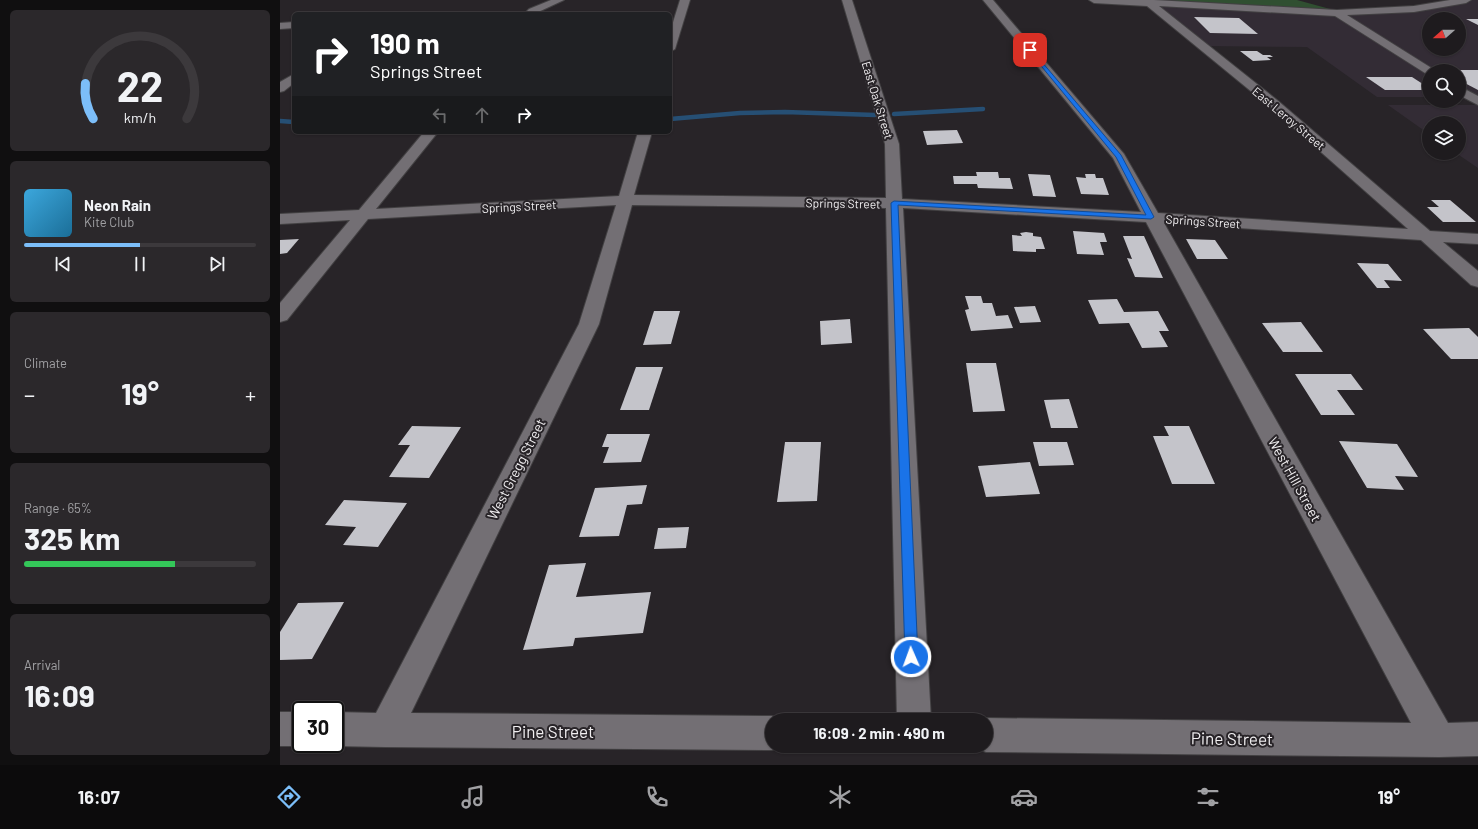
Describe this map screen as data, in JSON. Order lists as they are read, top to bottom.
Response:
{
  "streets": {
    "street": [
      "East Oak Street",
      "East Leroy Street",
      "Springs Street",
      "West Gregg Street",
      "West Hill Street",
      "Pine Street"
    ]
  },
  "crossings": [
    ["East Oak Street", "Springs Street"],
    ["East Leroy Street", "Springs Street"],
    ["Springs Street", "West Gregg Street"],
    ["Springs Street", "West Hill Street"],
    ["West Gregg Street", "Pine Street"],
    ["West Hill Street", "Pine Street"]
  ],
  "north": "left",
  "page": {
    "turn": ["190 m", "Springs Street"],
    "song": ["Neon Rain", "Kite Club"],
    "tile": [
      "Climate",
      ["Range · 65%", "325 km"],
      ["Arrival", "16:09"]
    ],
    "heat": ["−", "19°", "+"],
    "limit": "30",
    "trip": "16:09 · 2 min · 490 m",
    "tabs": ["16:07", "19°"],
    "gauge": ["22", "km/h"]
  }
}
